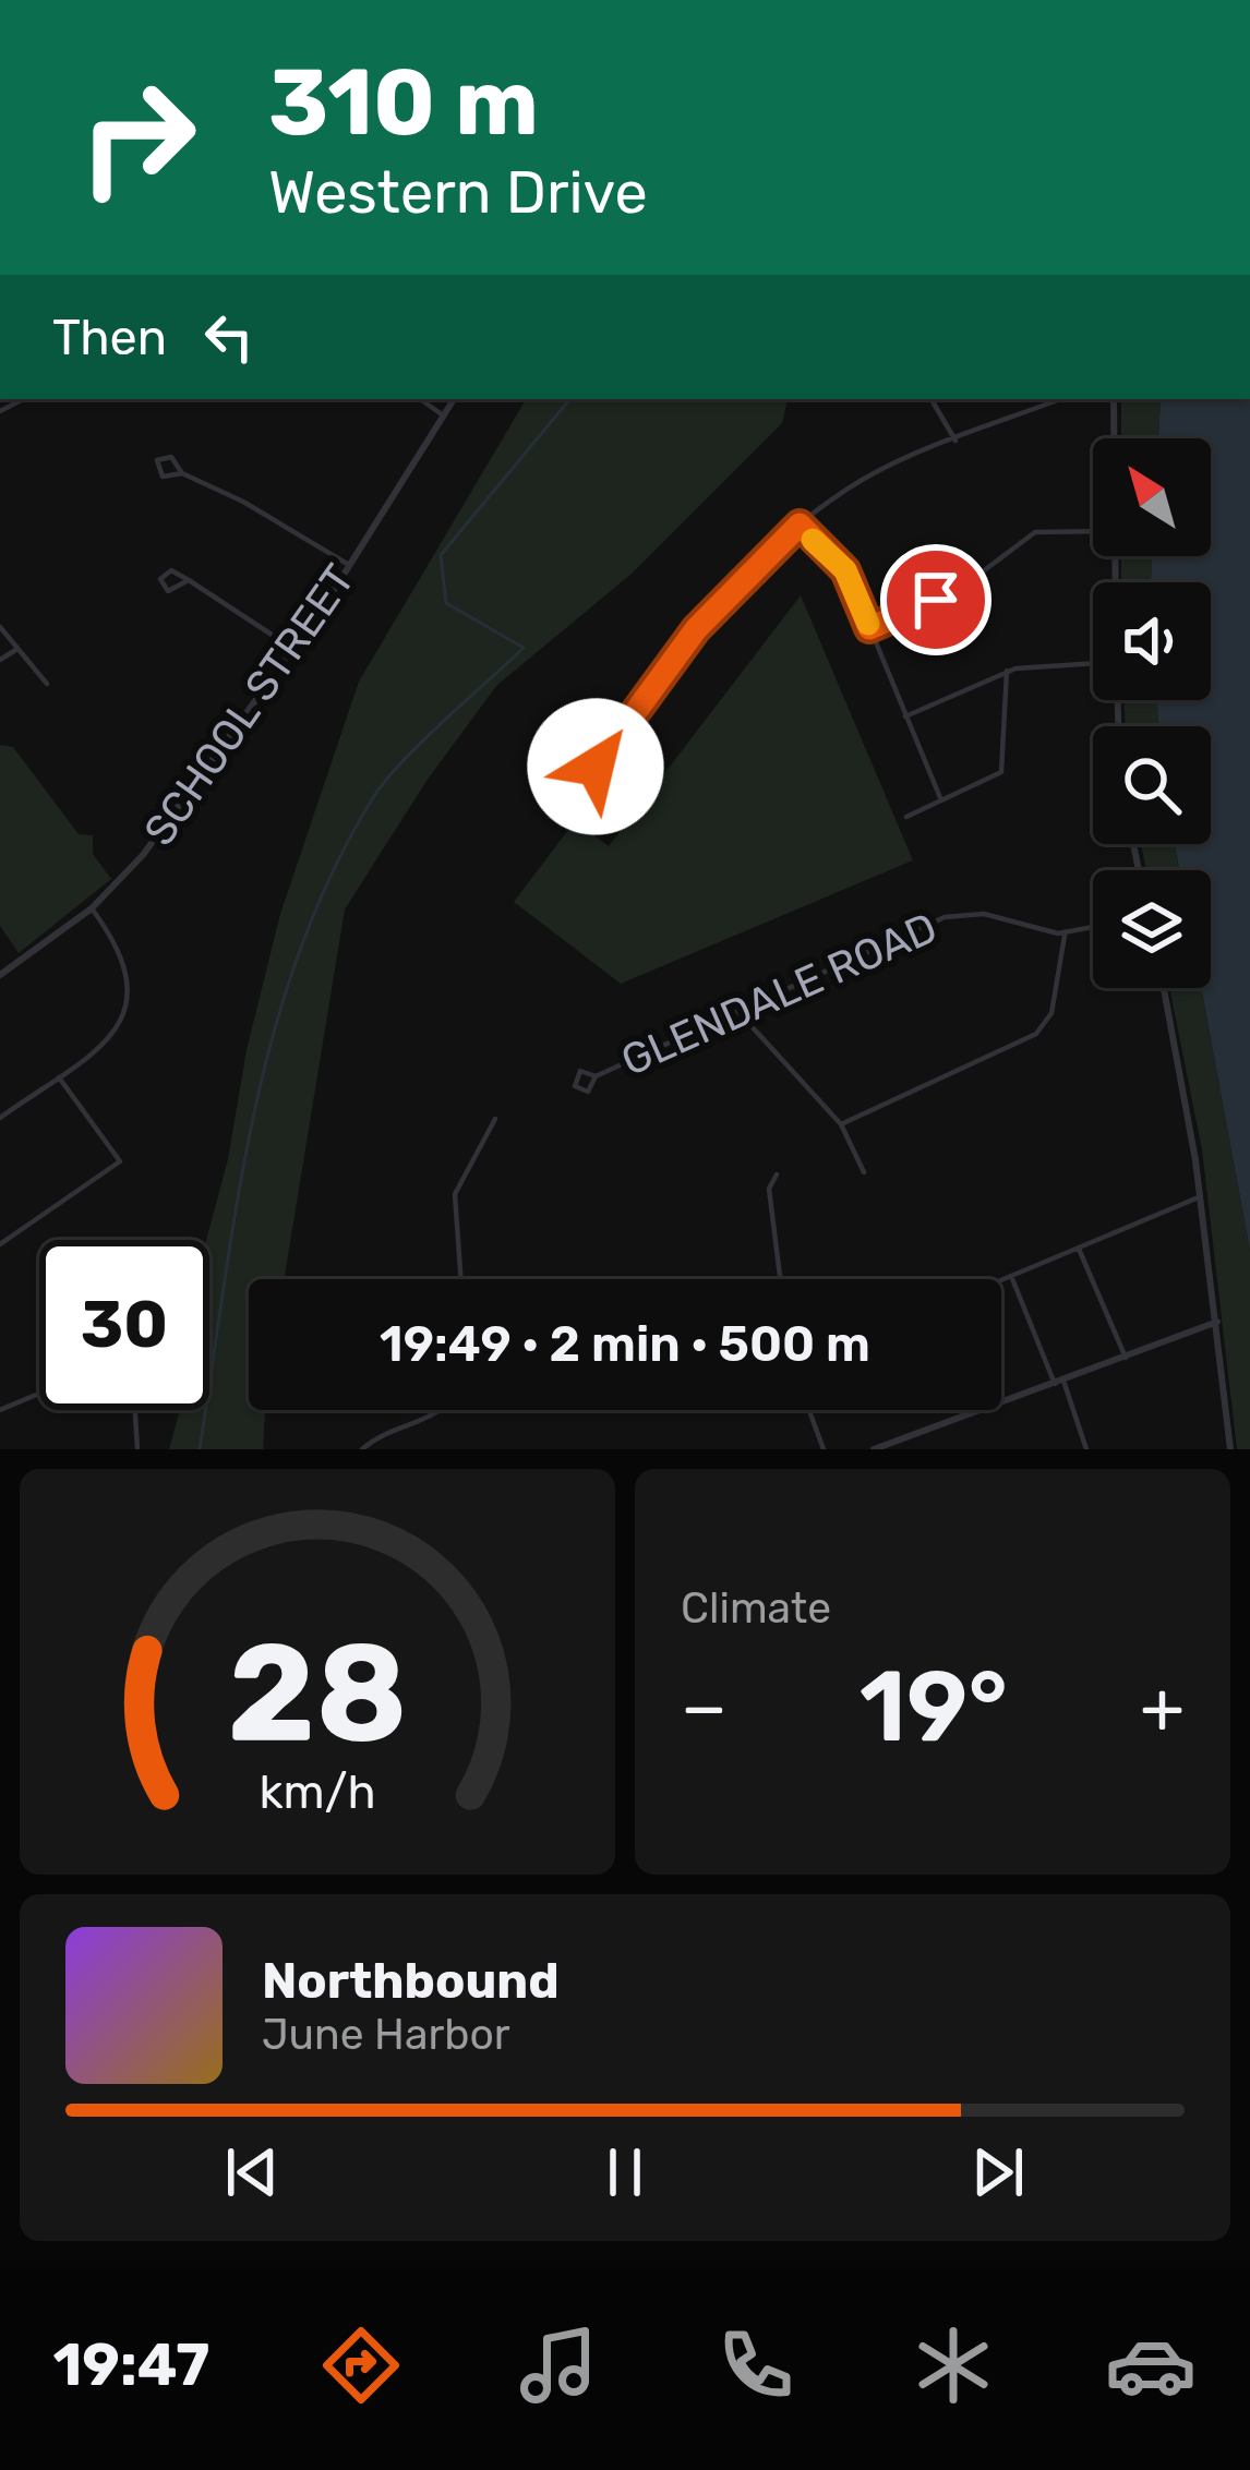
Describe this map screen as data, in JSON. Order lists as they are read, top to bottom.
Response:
{
  "streets": {
    "street": ["SCHOOL STREET", "GLENDALE ROAD"]
  },
  "north": "top left",
  "page": {
    "turn": ["310 m", "Western Drive"],
    "then": "Then",
    "limit": "30",
    "trip": "19:49 · 2 min · 500 m",
    "tile": "Climate",
    "heat": ["−", "19°", "+"],
    "song": ["Northbound", "June Harbor"],
    "tabs": "19:47",
    "gauge": ["28", "km/h"]
  }
}
